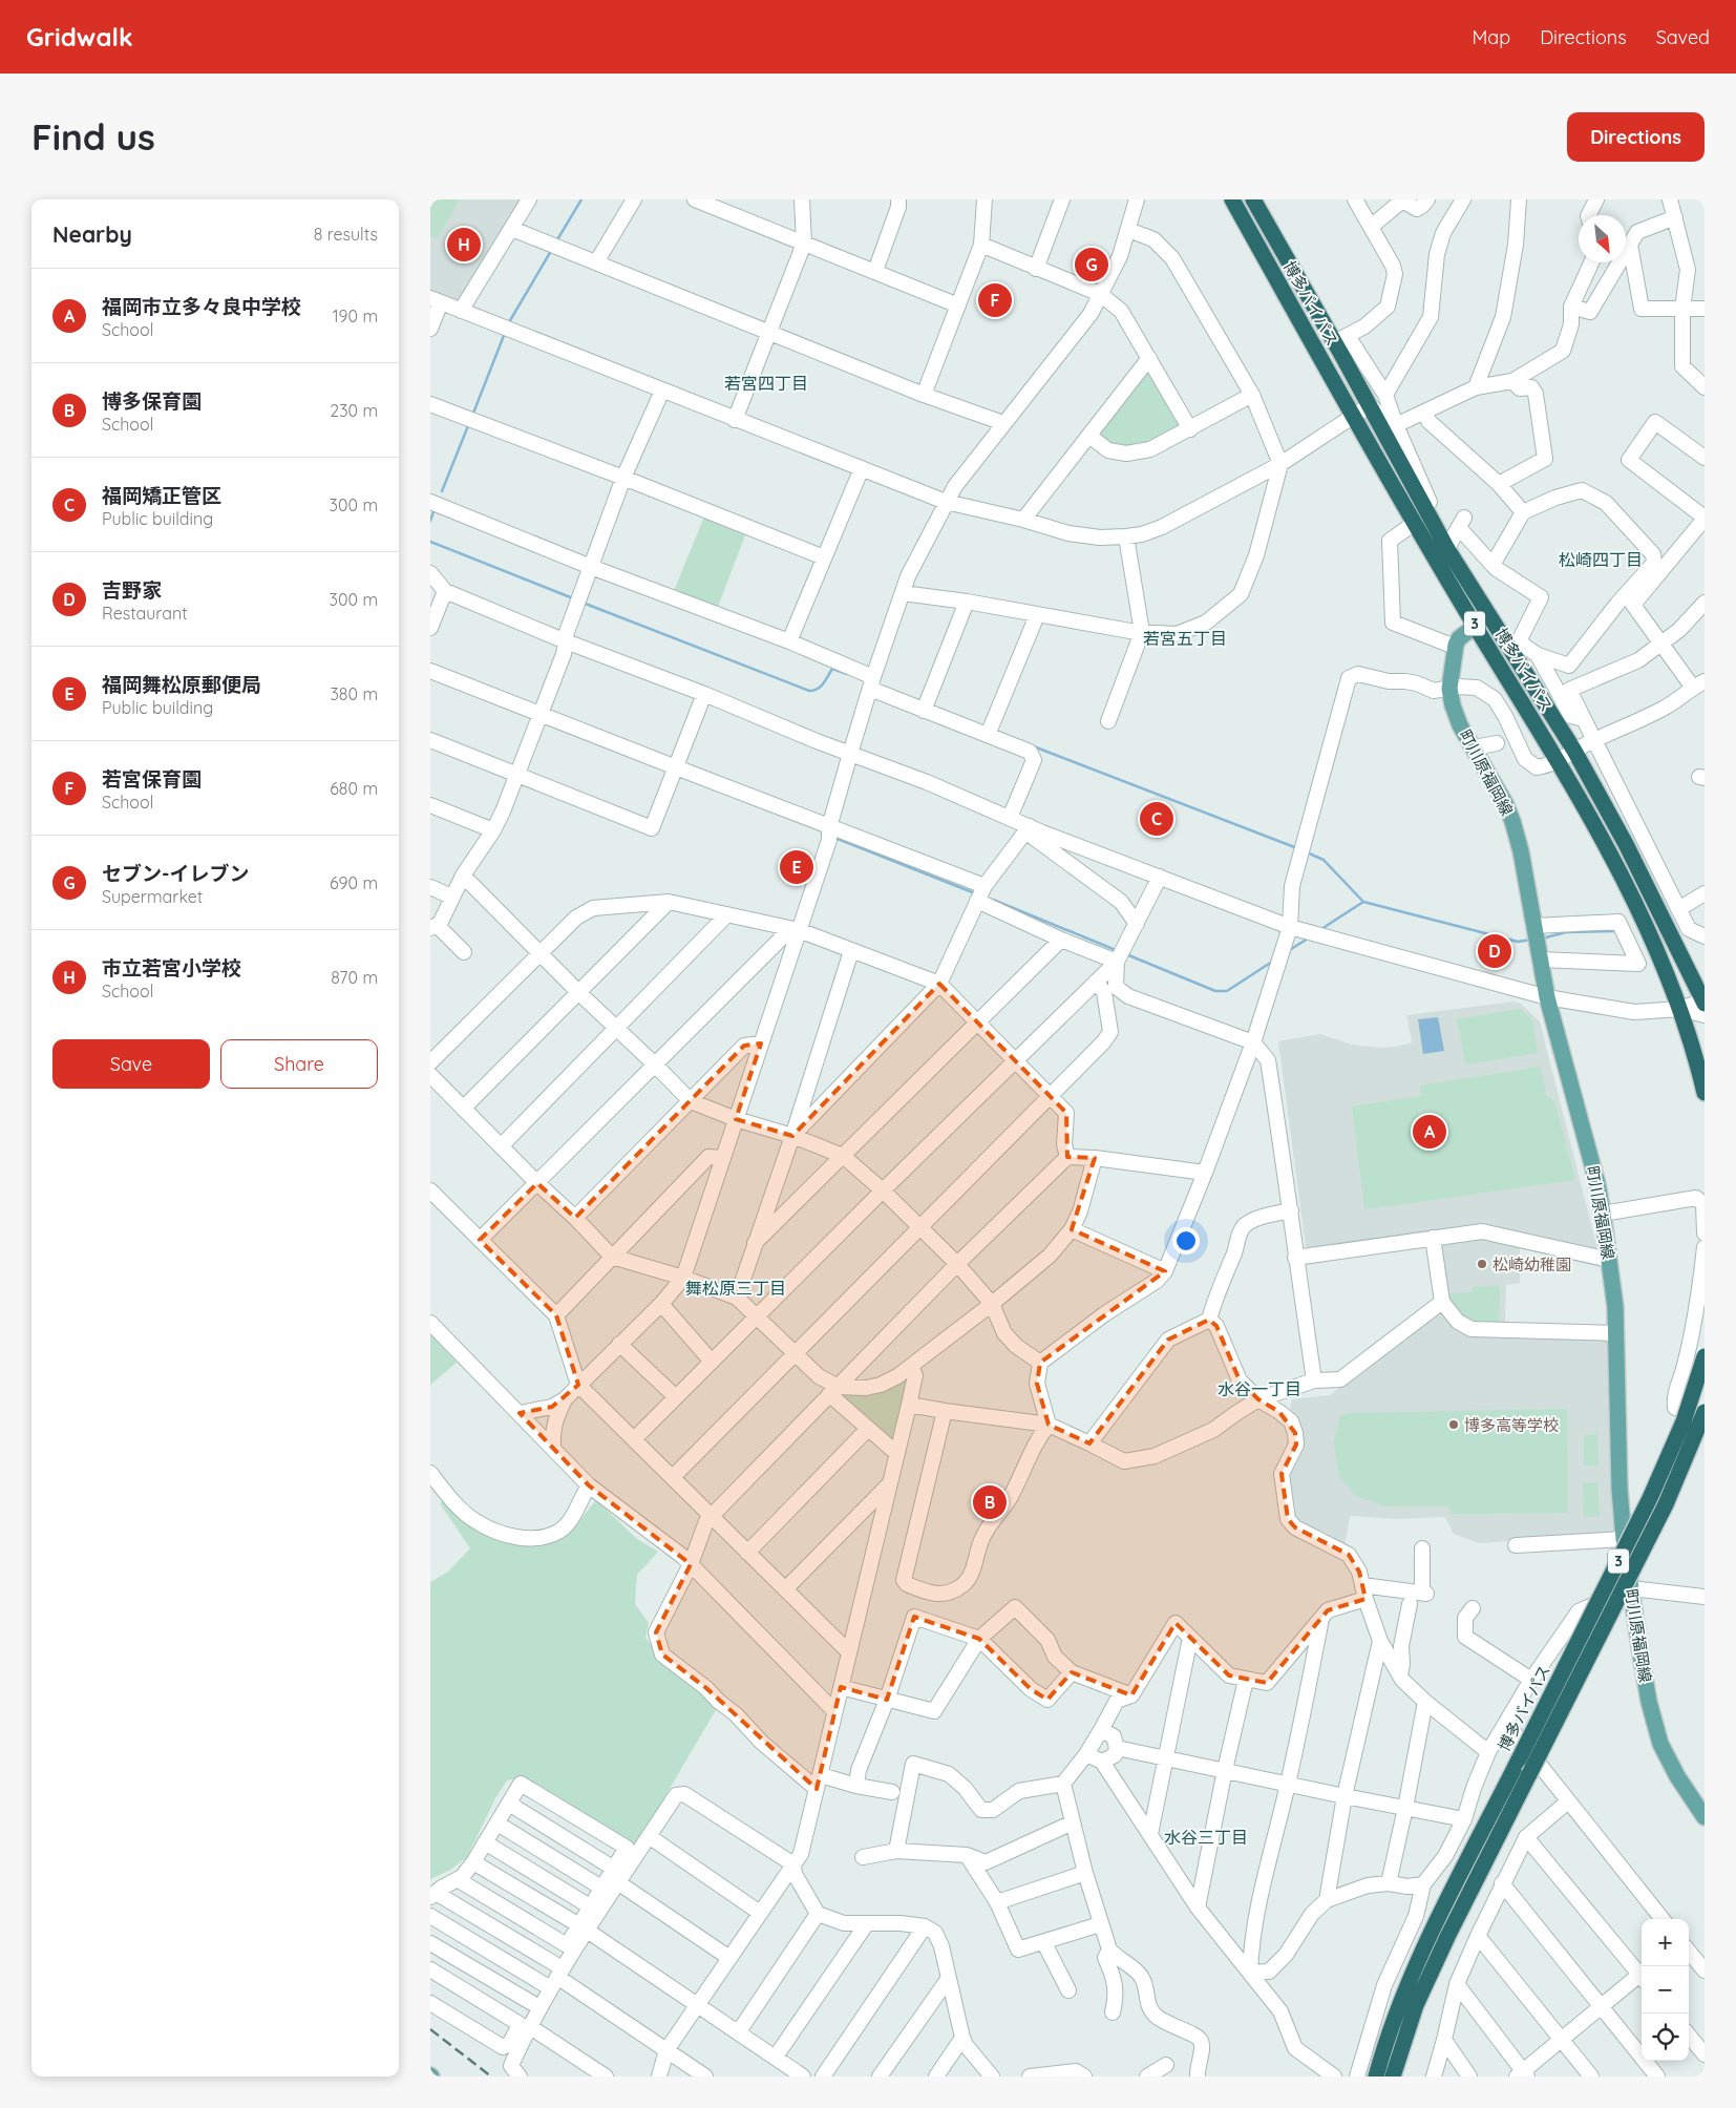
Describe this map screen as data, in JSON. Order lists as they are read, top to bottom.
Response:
{
  "streets": {
    "highway": ["博多バイパス", "3"],
    "main road": ["町川原福岡線"]
  },
  "districts": [
    "若宮四丁目",
    "松崎四丁目",
    "若宮五丁目",
    "舞松原三丁目",
    "水谷一丁目",
    "水谷三丁目"
  ],
  "places": ["松崎幼稚園", "博多高等学校"],
  "north": "bottom right",
  "page": {
    "header": "Gridwalk",
    "nav": ["Map", "Directions", "Saved"],
    "buttons": [
      "Directions",
      ["Save", "Share"]
    ],
    "title": "Find us",
    "heading": ["Nearby", "8 results"],
    "pins": [
      "H",
      "G",
      "F",
      "C",
      "E",
      "D",
      "A",
      "B"
    ],
    "list": [
      {
        "mark": "A",
        "name": "福岡市立多々良中学校",
        "note": "School",
        "value": "190 m"
      },
      {
        "mark": "B",
        "name": "博多保育園",
        "note": "School",
        "value": "230 m"
      },
      {
        "mark": "C",
        "name": "福岡矯正管区",
        "note": "Public building",
        "value": "300 m"
      },
      {
        "mark": "D",
        "name": "吉野家",
        "note": "Restaurant",
        "value": "300 m"
      },
      {
        "mark": "E",
        "name": "福岡舞松原郵便局",
        "note": "Public building",
        "value": "380 m"
      },
      {
        "mark": "F",
        "name": "若宮保育園",
        "note": "School",
        "value": "680 m"
      },
      {
        "mark": "G",
        "name": "セブン-イレブン",
        "note": "Supermarket",
        "value": "690 m"
      },
      {
        "mark": "H",
        "name": "市立若宮小学校",
        "note": "School",
        "value": "870 m"
      }
    ],
    "map_buttons": ["+", "−"]
  }
}
